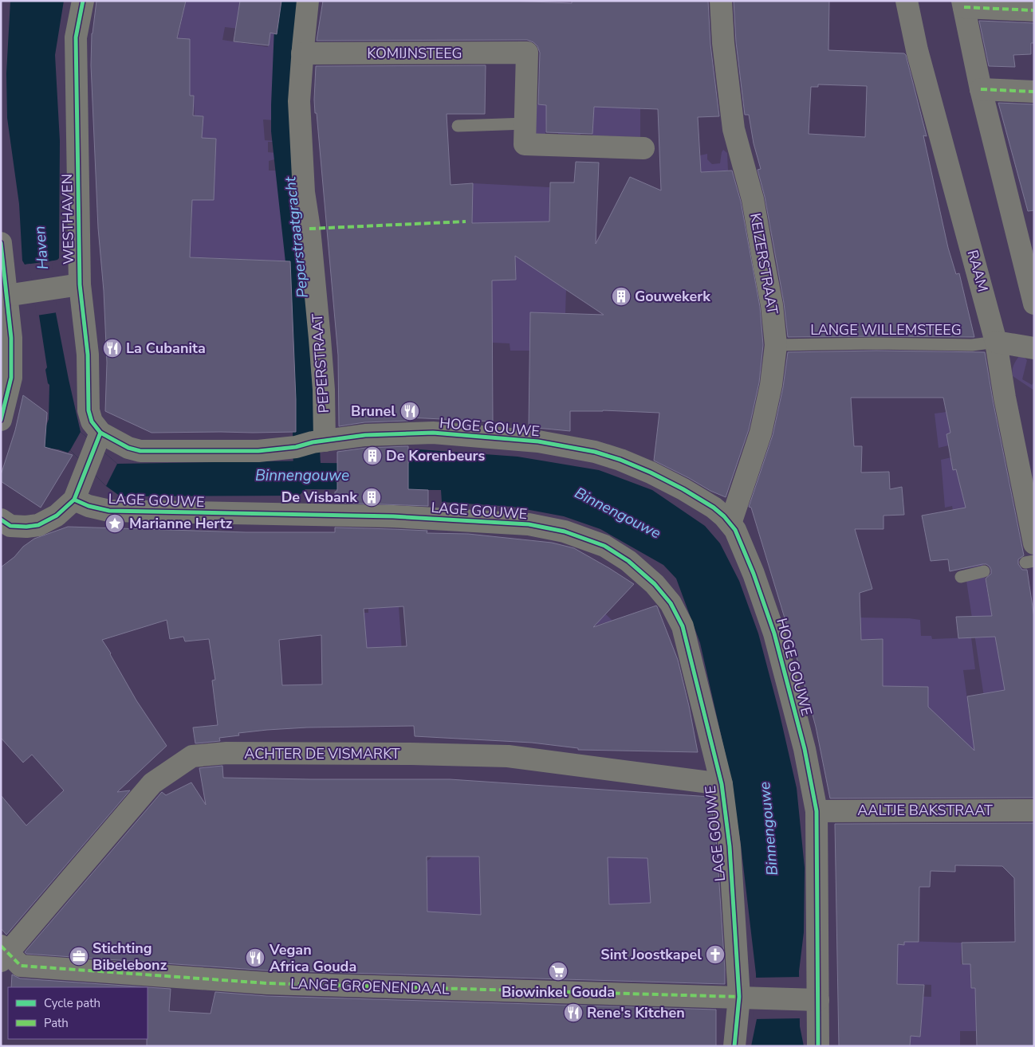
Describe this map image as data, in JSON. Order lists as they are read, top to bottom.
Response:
{
  "streets": {
    "street": [
      "KOMIJNSTEEG",
      "WESTHAVEN",
      "KEIZERSTRAAT",
      "RAAM",
      "PEPERSTRAAT",
      "HOGE GOUWE",
      "LAGE GOUWE",
      "ACHTER DE VISMARKT",
      "AALTJE BAKSTRAAT",
      "LANGE GROENENDAAL"
    ],
    "lane": ["LANGE WILLEMSTEEG"]
  },
  "crossings": [
    ["KOMIJNSTEEG", "PEPERSTRAAT"],
    ["WESTHAVEN", "HOGE GOUWE"],
    ["KEIZERSTRAAT", "LANGE WILLEMSTEEG"],
    ["KEIZERSTRAAT", "HOGE GOUWE"],
    ["RAAM", "LANGE WILLEMSTEEG"],
    ["PEPERSTRAAT", "HOGE GOUWE"],
    ["HOGE GOUWE", "AALTJE BAKSTRAAT"],
    ["HOGE GOUWE", "LANGE GROENENDAAL"],
    ["LAGE GOUWE", "ACHTER DE VISMARKT"],
    ["LAGE GOUWE", "LANGE GROENENDAAL"],
    ["ACHTER DE VISMARKT", "LANGE GROENENDAAL"]
  ],
  "water": ["Peperstraatgracht", "Haven", "Binnengouwe"],
  "places": {
    "building": ["Gouwekerk", "De Korenbeurs", "De Visbank"],
    "restaurant": [
      "La Cubanita",
      "Brunel",
      "Vegan Africa Gouda",
      "Rene's Kitchen"
    ],
    "place": ["Marianne Hertz"],
    "church": ["Sint Joostkapel"],
    "office": ["Stichting Bibelebonz"],
    "supermarket": ["Biowinkel Gouda"]
  },
  "legend": ["Cycle path", "Path"]
}
